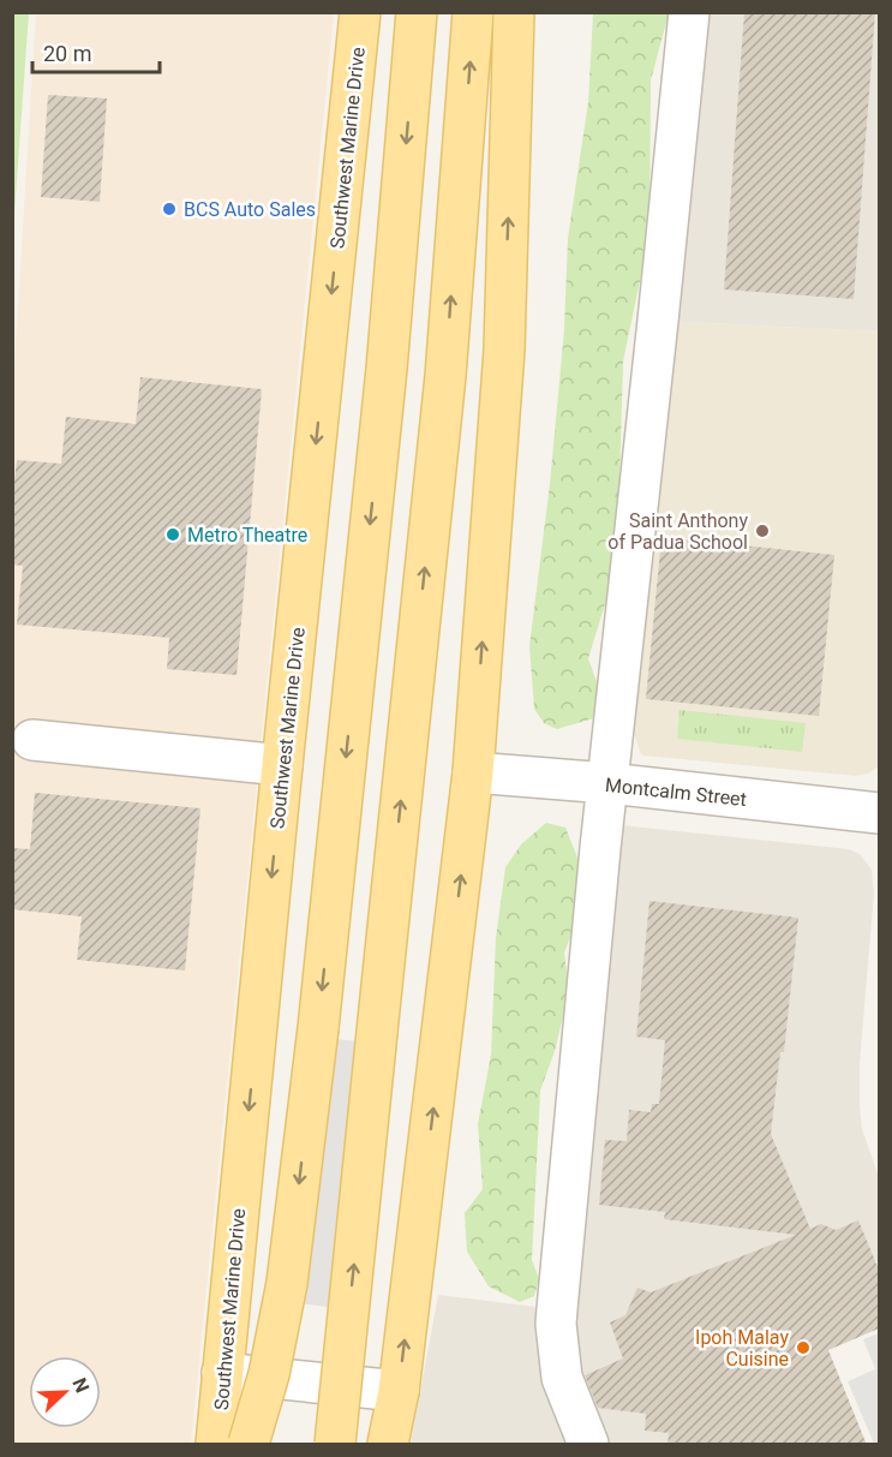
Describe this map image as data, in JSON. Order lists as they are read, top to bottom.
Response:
{
  "streets": {
    "main road": ["Southwest Marine Drive"],
    "street": ["Montcalm Street"]
  },
  "places": [
    "BCS Auto Sales",
    "Saint Anthony of Padua School",
    "Metro Theatre",
    "Ipoh Malay Cuisine"
  ],
  "scale_bar": "20 m",
  "north": "top right"
}
